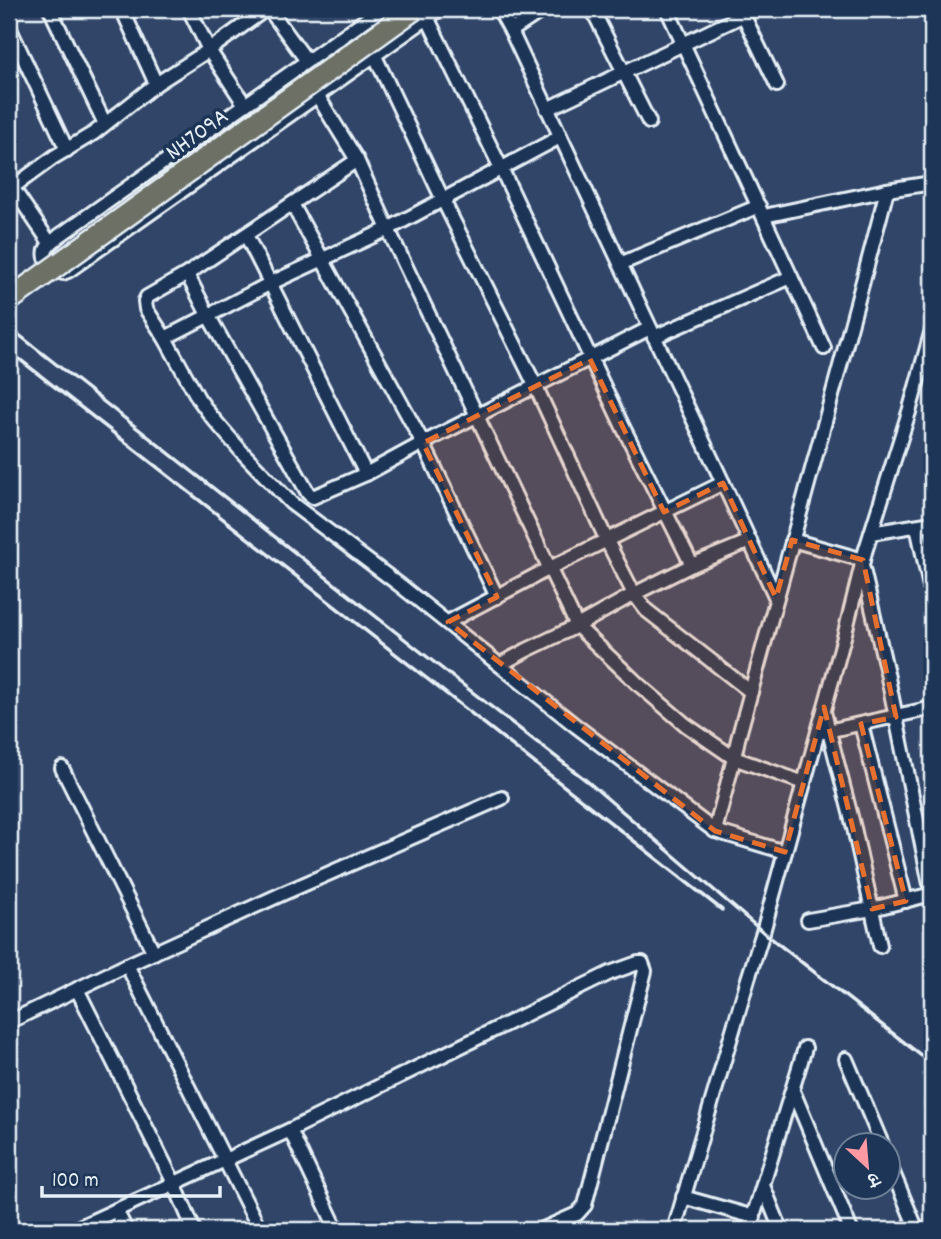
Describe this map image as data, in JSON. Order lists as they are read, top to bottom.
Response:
{
  "streets": {
    "highway": ["NH709A"]
  },
  "scale_bar": "100 m",
  "north": "bottom right"
}
